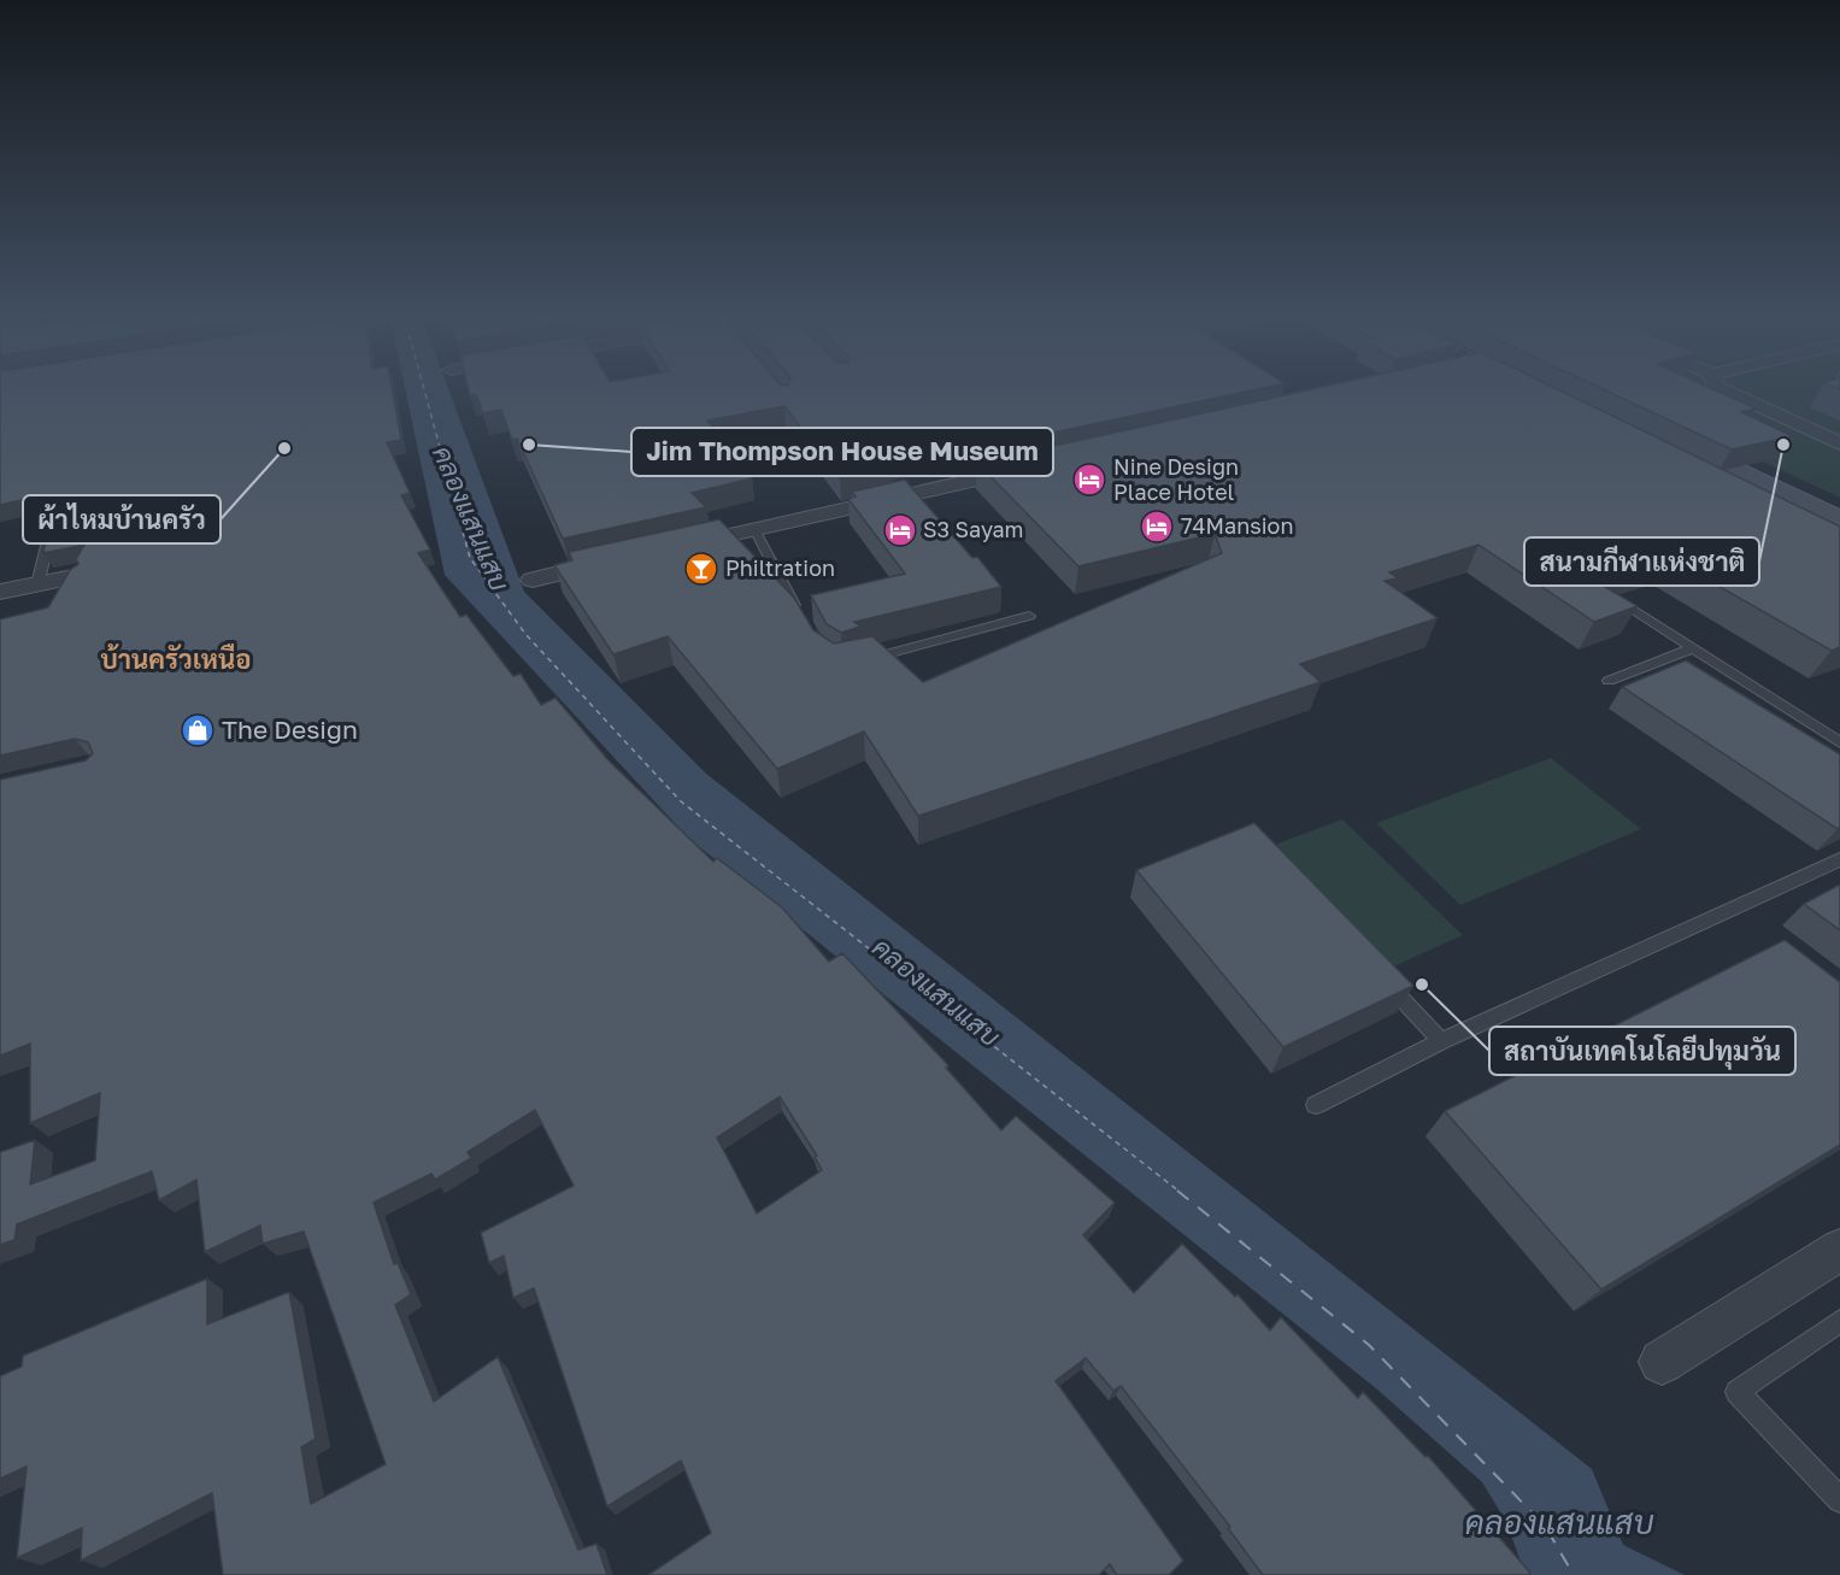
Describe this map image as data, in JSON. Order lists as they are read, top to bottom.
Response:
{
  "districts": ["บ้านครัวเหนือ"],
  "water": ["คลองแสนแสบ"],
  "places": {
    "other": [
      "Jim Thompson House Museum",
      "สนามกีฬาแห่งชาติ",
      "ผ้าไหมบ้านครัว",
      "สถาบันเทคโนโลยีปทุมวัน"
    ],
    "hotel": ["Nine Design Place Hotel", "74Mansion", "S3 Sayam"],
    "bar": ["Philtration"],
    "shop": ["The Design"]
  }
}
